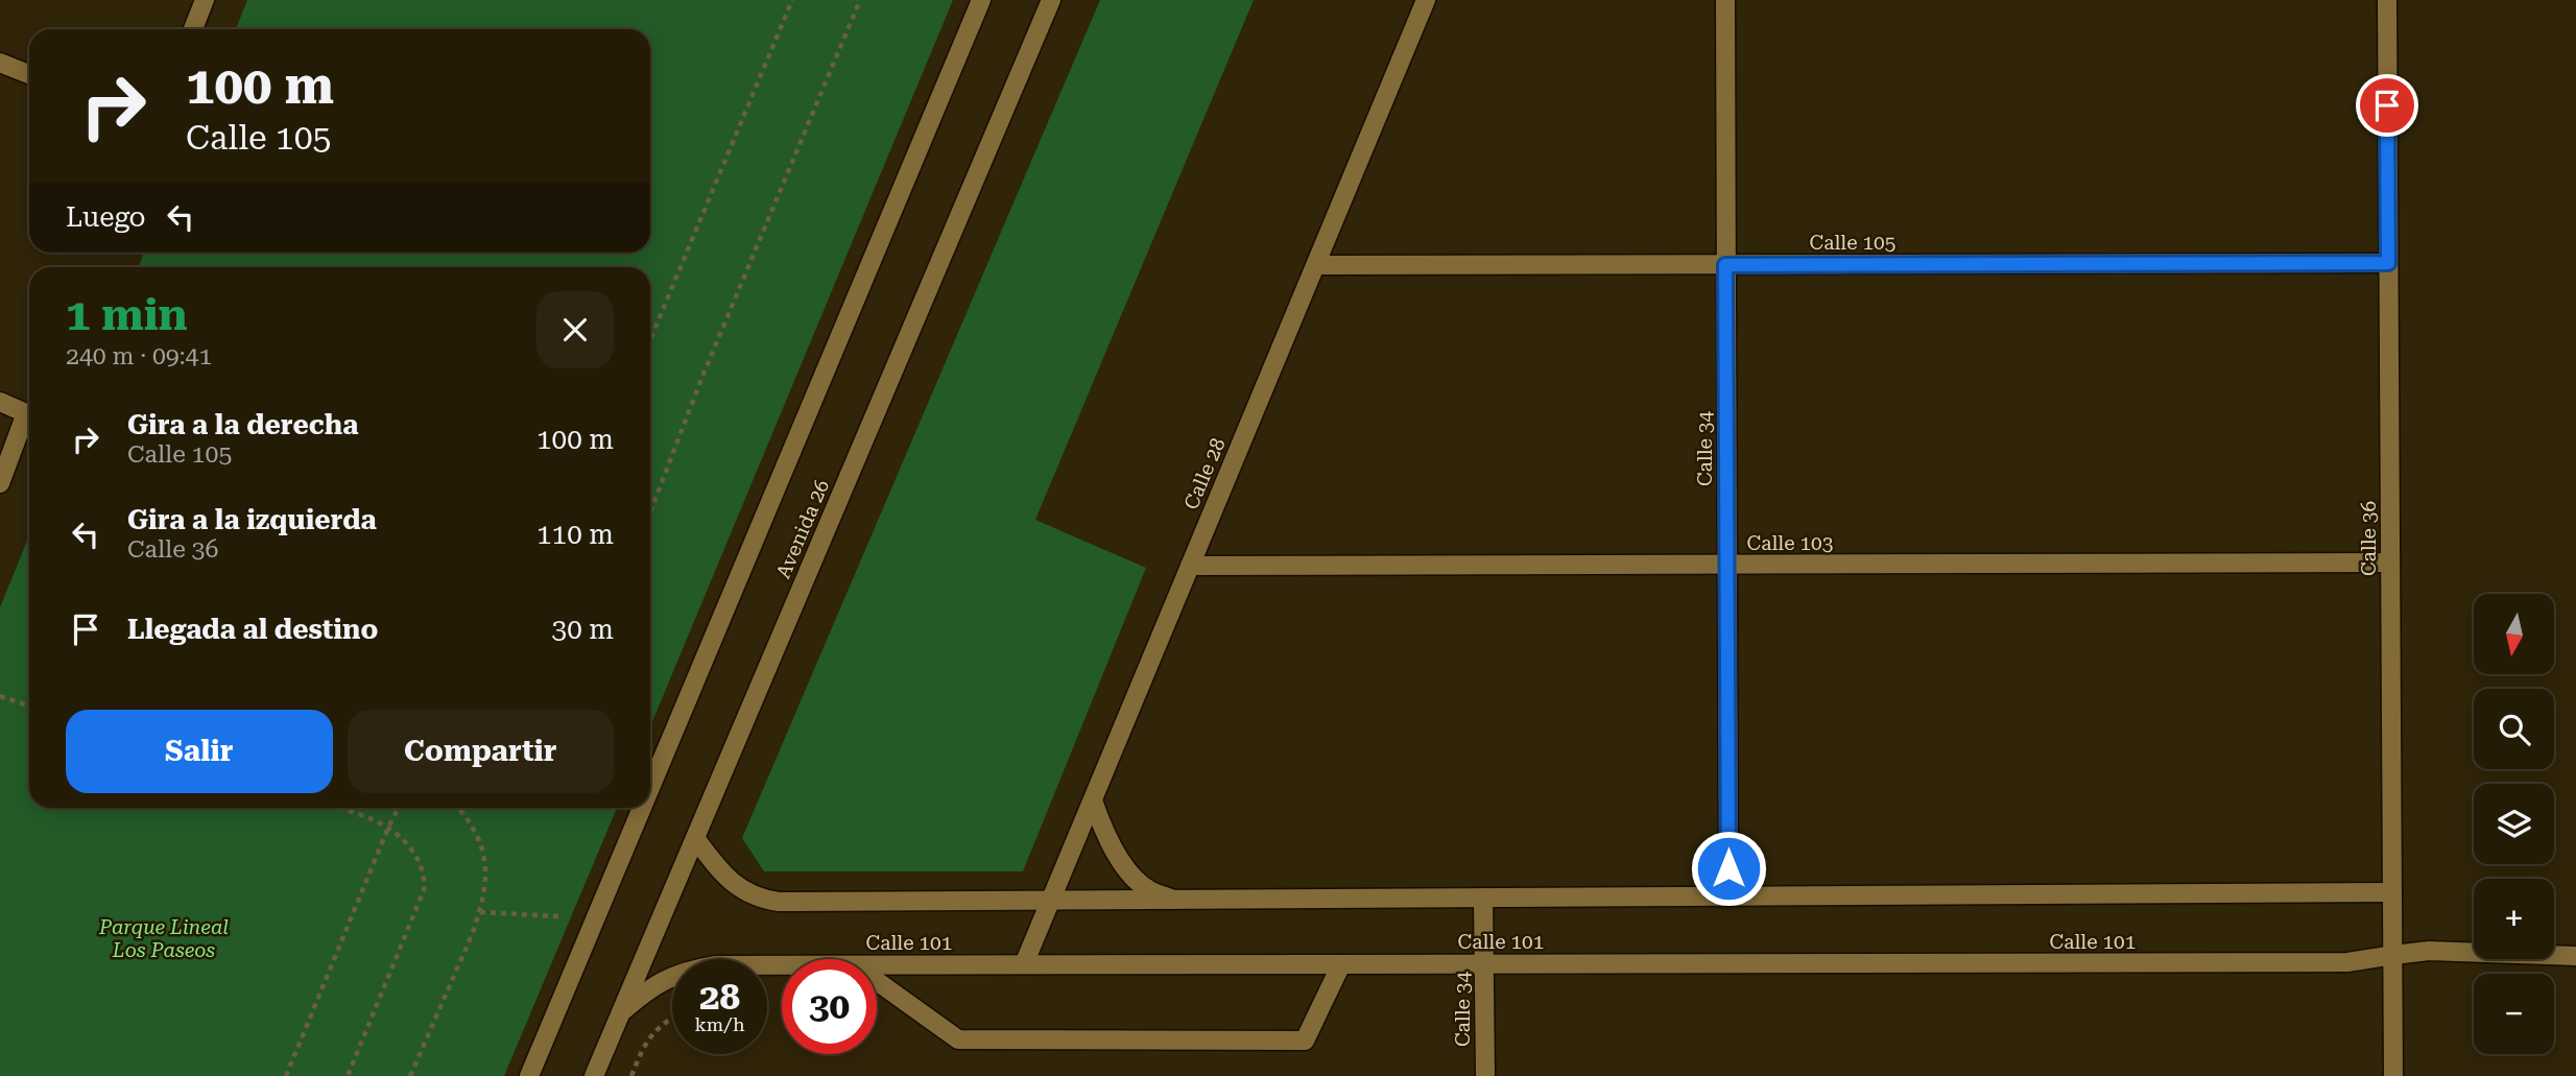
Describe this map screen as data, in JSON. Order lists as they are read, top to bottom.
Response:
{
  "streets": {
    "street": [
      "Calle 105",
      "Calle 34",
      "Calle 28",
      "Avenida 26",
      "Calle 36",
      "Calle 103",
      "Calle 101"
    ]
  },
  "crossings": [
    ["Calle 105", "Calle 34"],
    ["Calle 105", "Calle 28"],
    ["Calle 105", "Calle 36"],
    ["Calle 34", "Calle 103"],
    ["Calle 34", "Calle 101"],
    ["Calle 28", "Calle 103"],
    ["Calle 28", "Calle 101"],
    ["Avenida 26", "Calle 101"],
    ["Calle 36", "Calle 103"],
    ["Calle 36", "Calle 101"]
  ],
  "parks": ["Parque Lineal Los Paseos"],
  "north": "bottom",
  "page": {
    "turn": ["100 m", "Calle 105"],
    "then": "Luego",
    "heading": ["1 min", "240 m · 09:41"],
    "list": [
      {
        "name": "Gira a la derecha",
        "note": "Calle 105",
        "value": "100 m"
      },
      {
        "name": "Gira a la izquierda",
        "note": "Calle 36",
        "value": "110 m"
      },
      {
        "name": "Llegada al destino",
        "value": "30 m"
      }
    ],
    "map_buttons": ["+", "−"],
    "buttons": ["Salir", "Compartir"],
    "speed": "28 km/h",
    "limit": "30"
  }
}
